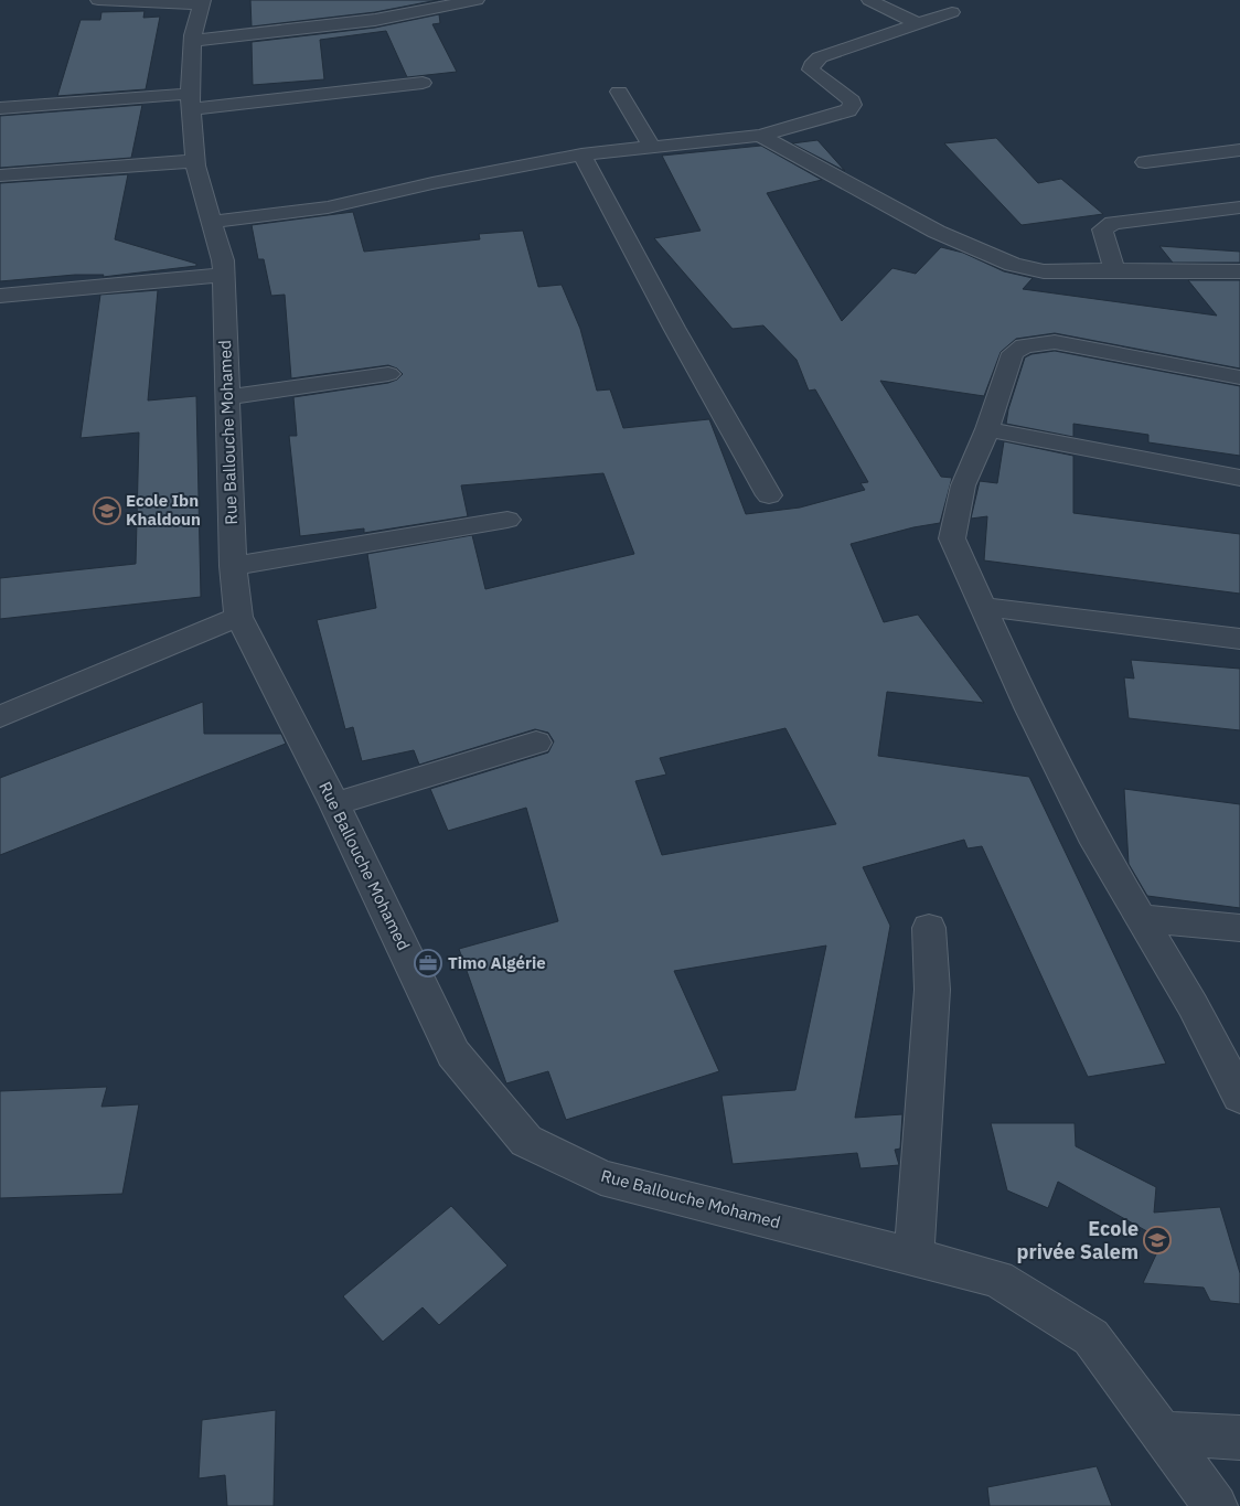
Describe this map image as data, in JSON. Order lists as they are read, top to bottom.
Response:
{
  "streets": {
    "street": ["Rue Ballouche Mohamed"]
  },
  "places": {
    "school or university": ["Ecole Ibn Khaldoun", "Ecole privée Salem"],
    "office": ["Timo Algérie"]
  }
}
